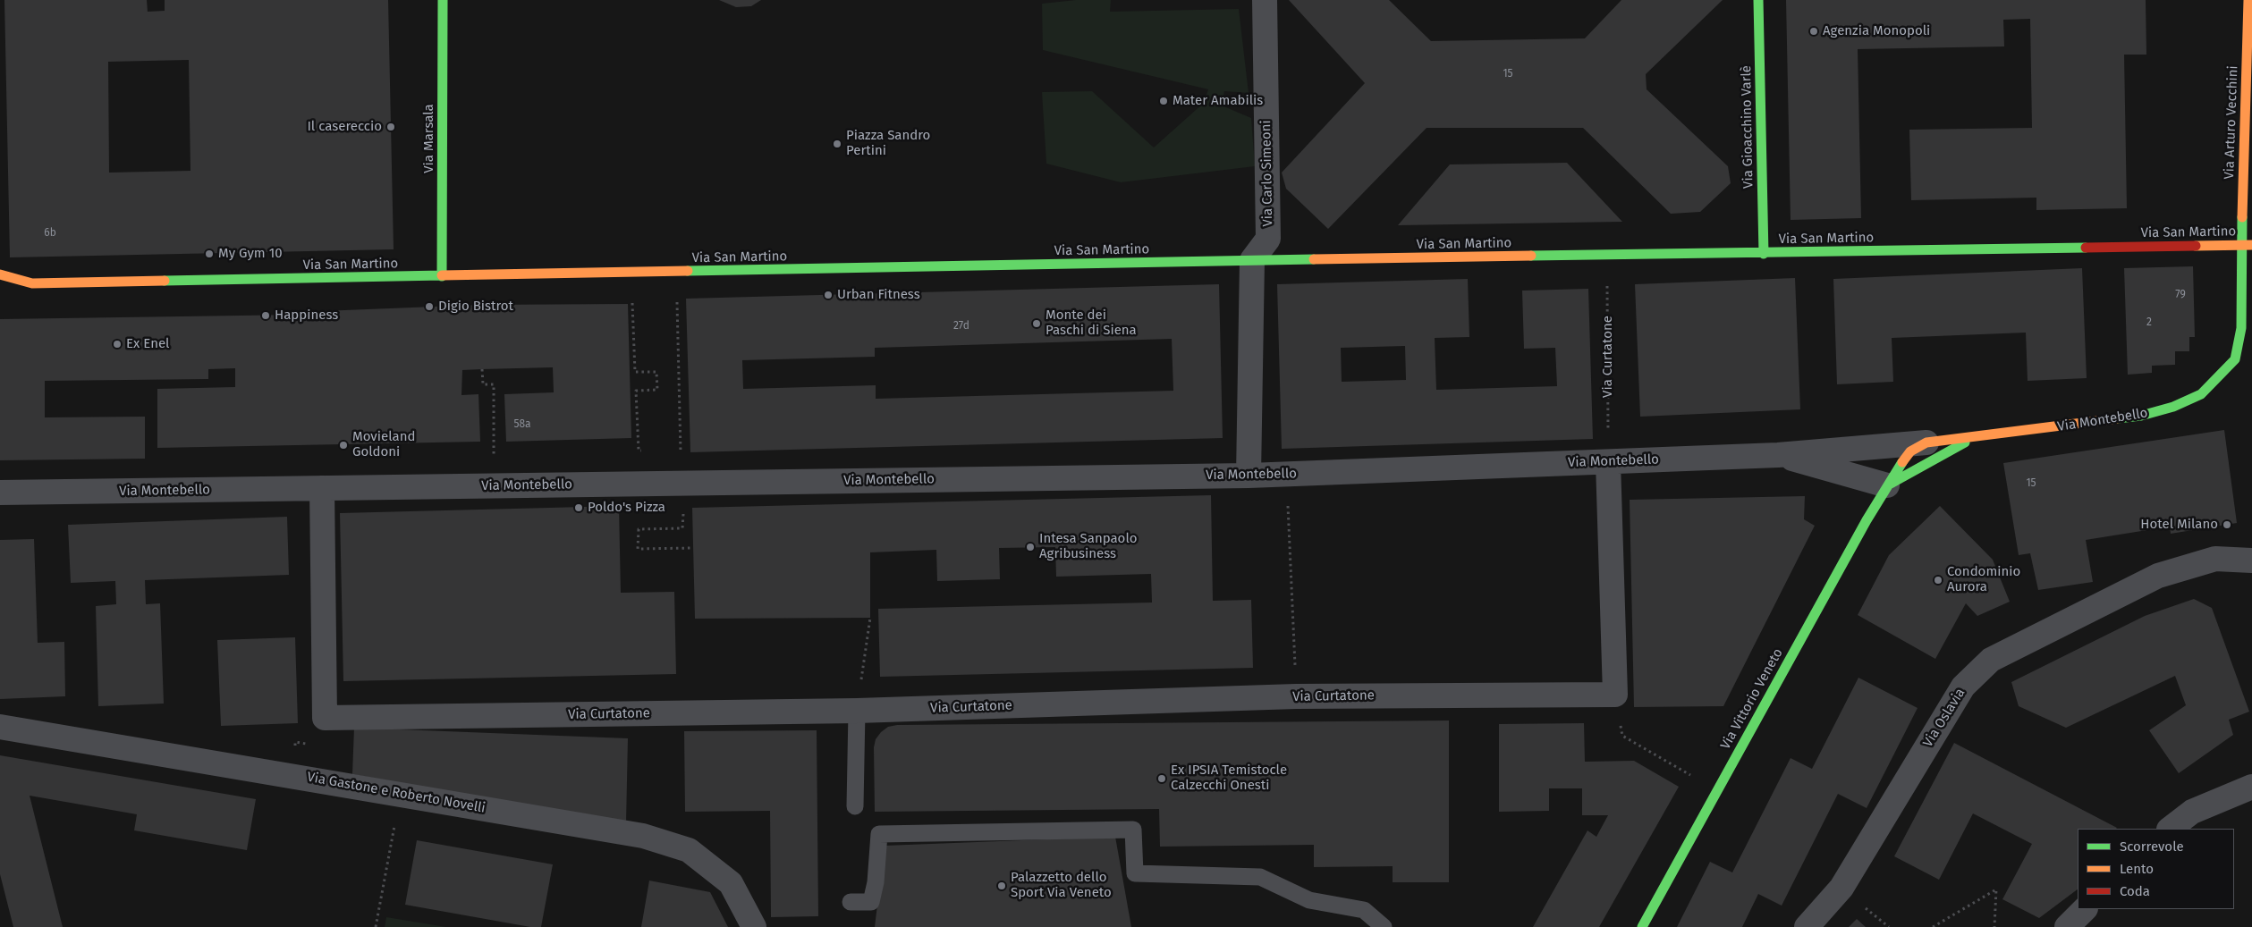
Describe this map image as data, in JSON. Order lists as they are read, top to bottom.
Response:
{
  "streets": {
    "main road": [
      "Via Arturo Vecchini",
      "Via Gioacchino Varlè",
      "Via Marsala",
      "Via San Martino",
      "Via Montebello",
      "Via Vittorio Veneto"
    ],
    "street": [
      "Via Carlo Simeoni",
      "Via Curtatone",
      "Via Oslavia",
      "Via Gastone e Roberto Novelli"
    ]
  },
  "crossings": [
    ["Via Arturo Vecchini", "Via San Martino"],
    ["Via Arturo Vecchini", "Via Montebello"],
    ["Via Gioacchino Varlè", "Via San Martino"],
    ["Via Marsala", "Via San Martino"],
    ["Via Carlo Simeoni", "Via San Martino"],
    ["Via San Martino", "Via Montebello"],
    ["Via Curtatone", "Via Montebello"],
    ["Via Montebello", "Via Vittorio Veneto"]
  ],
  "places": [
    "Agenzia Monopoli",
    "Mater Amabilis",
    "Il casereccio",
    "Piazza Sandro Pertini",
    "My Gym 10",
    "Urban Fitness",
    "Digio Bistrot",
    "Happiness",
    "Monte dei Paschi di Siena",
    "Ex Enel",
    "Movieland Goldoni",
    "Poldo's Pizza",
    "Hotel Milano",
    "Intesa Sanpaolo Agribusiness",
    "Condominio Aurora",
    "Ex IPSIA Temistocle Calzecchi Onesti",
    "Palazzetto dello Sport Via Veneto"
  ],
  "house_numbers": [
    "15",
    "6b",
    "79",
    "2",
    "27d",
    "58a",
    "15"
  ],
  "legend": ["Scorrevole", "Lento", "Coda"]
}
